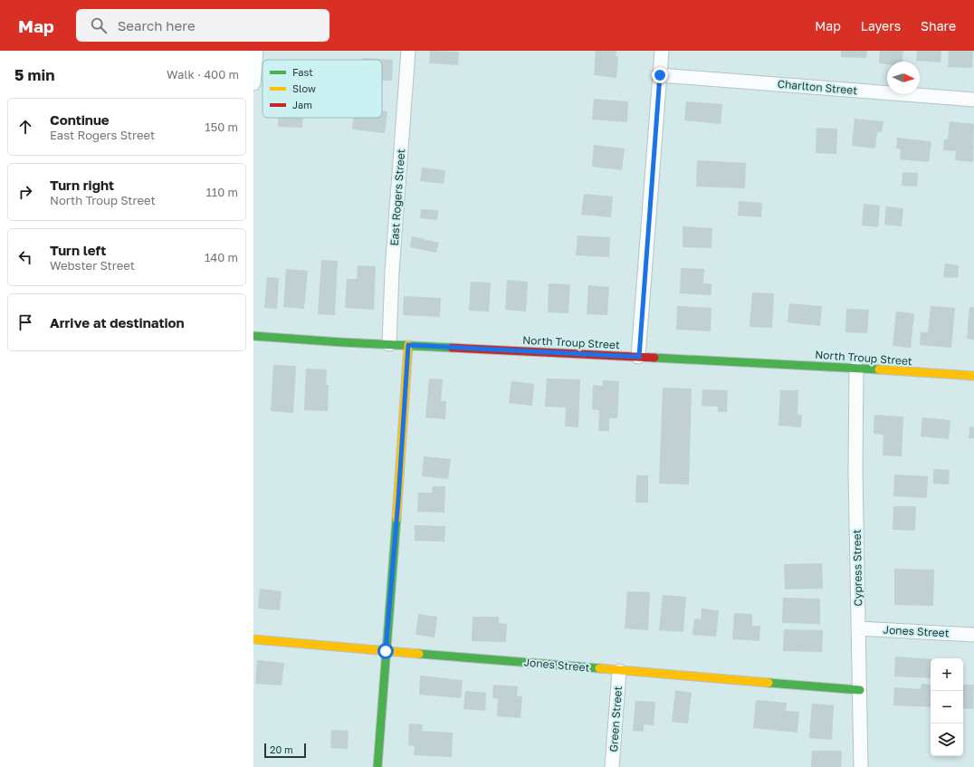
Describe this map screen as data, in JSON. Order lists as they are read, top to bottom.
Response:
{
  "streets": {
    "street": [
      "Charlton Street",
      "East Rogers Street",
      "North Troup Street",
      "Cypress Street",
      "Jones Street",
      "Green Street"
    ]
  },
  "crossings": [
    ["East Rogers Street", "North Troup Street"],
    ["North Troup Street", "Cypress Street"],
    ["Cypress Street", "Jones Street"],
    ["Jones Street", "Green Street"]
  ],
  "legend": ["Fast", "Slow", "Jam"],
  "scale_bar": "20 m",
  "north": "right",
  "page": {
    "header": "Map",
    "search": "Search here",
    "nav": ["Map", "Layers", "Share"],
    "heading": ["5 min", "Walk · 400 m"],
    "list": [
      ["Continue", "East Rogers Street", "150 m"],
      ["Turn right", "North Troup Street", "110 m"],
      ["Turn left", "Webster Street", "140 m"],
      "Arrive at destination"
    ],
    "map_buttons": ["+", "−"],
    "scale": "20 m"
  }
}
